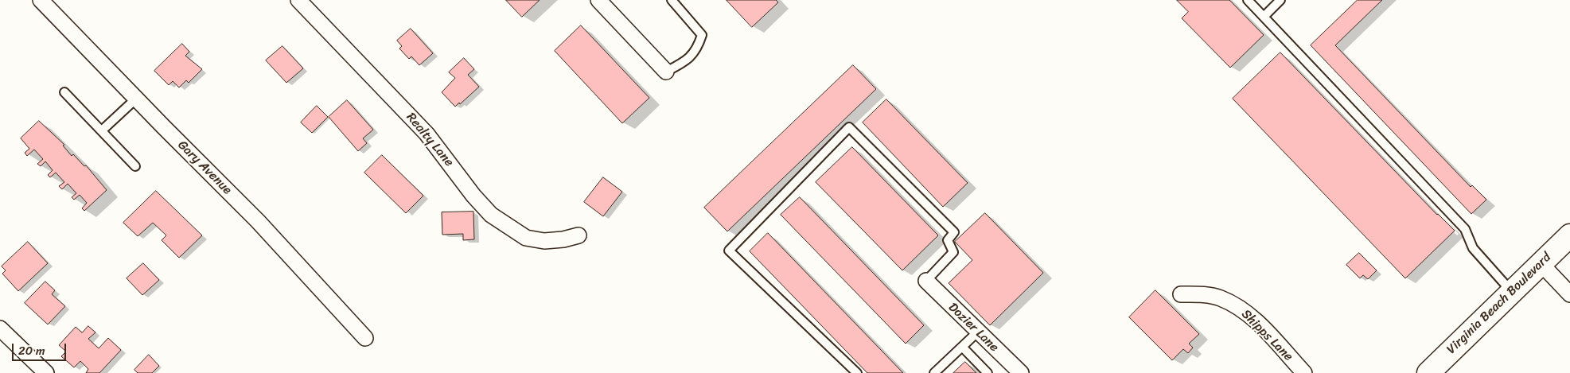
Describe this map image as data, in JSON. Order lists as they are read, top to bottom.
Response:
{
  "streets": {
    "main road": ["Virginia Beach Boulevard"],
    "street": [
      "Realty Lane",
      "Gary Avenue",
      "Dozier Lane",
      "Shipps Lane"
    ]
  },
  "scale_bar": "20 m"
}
